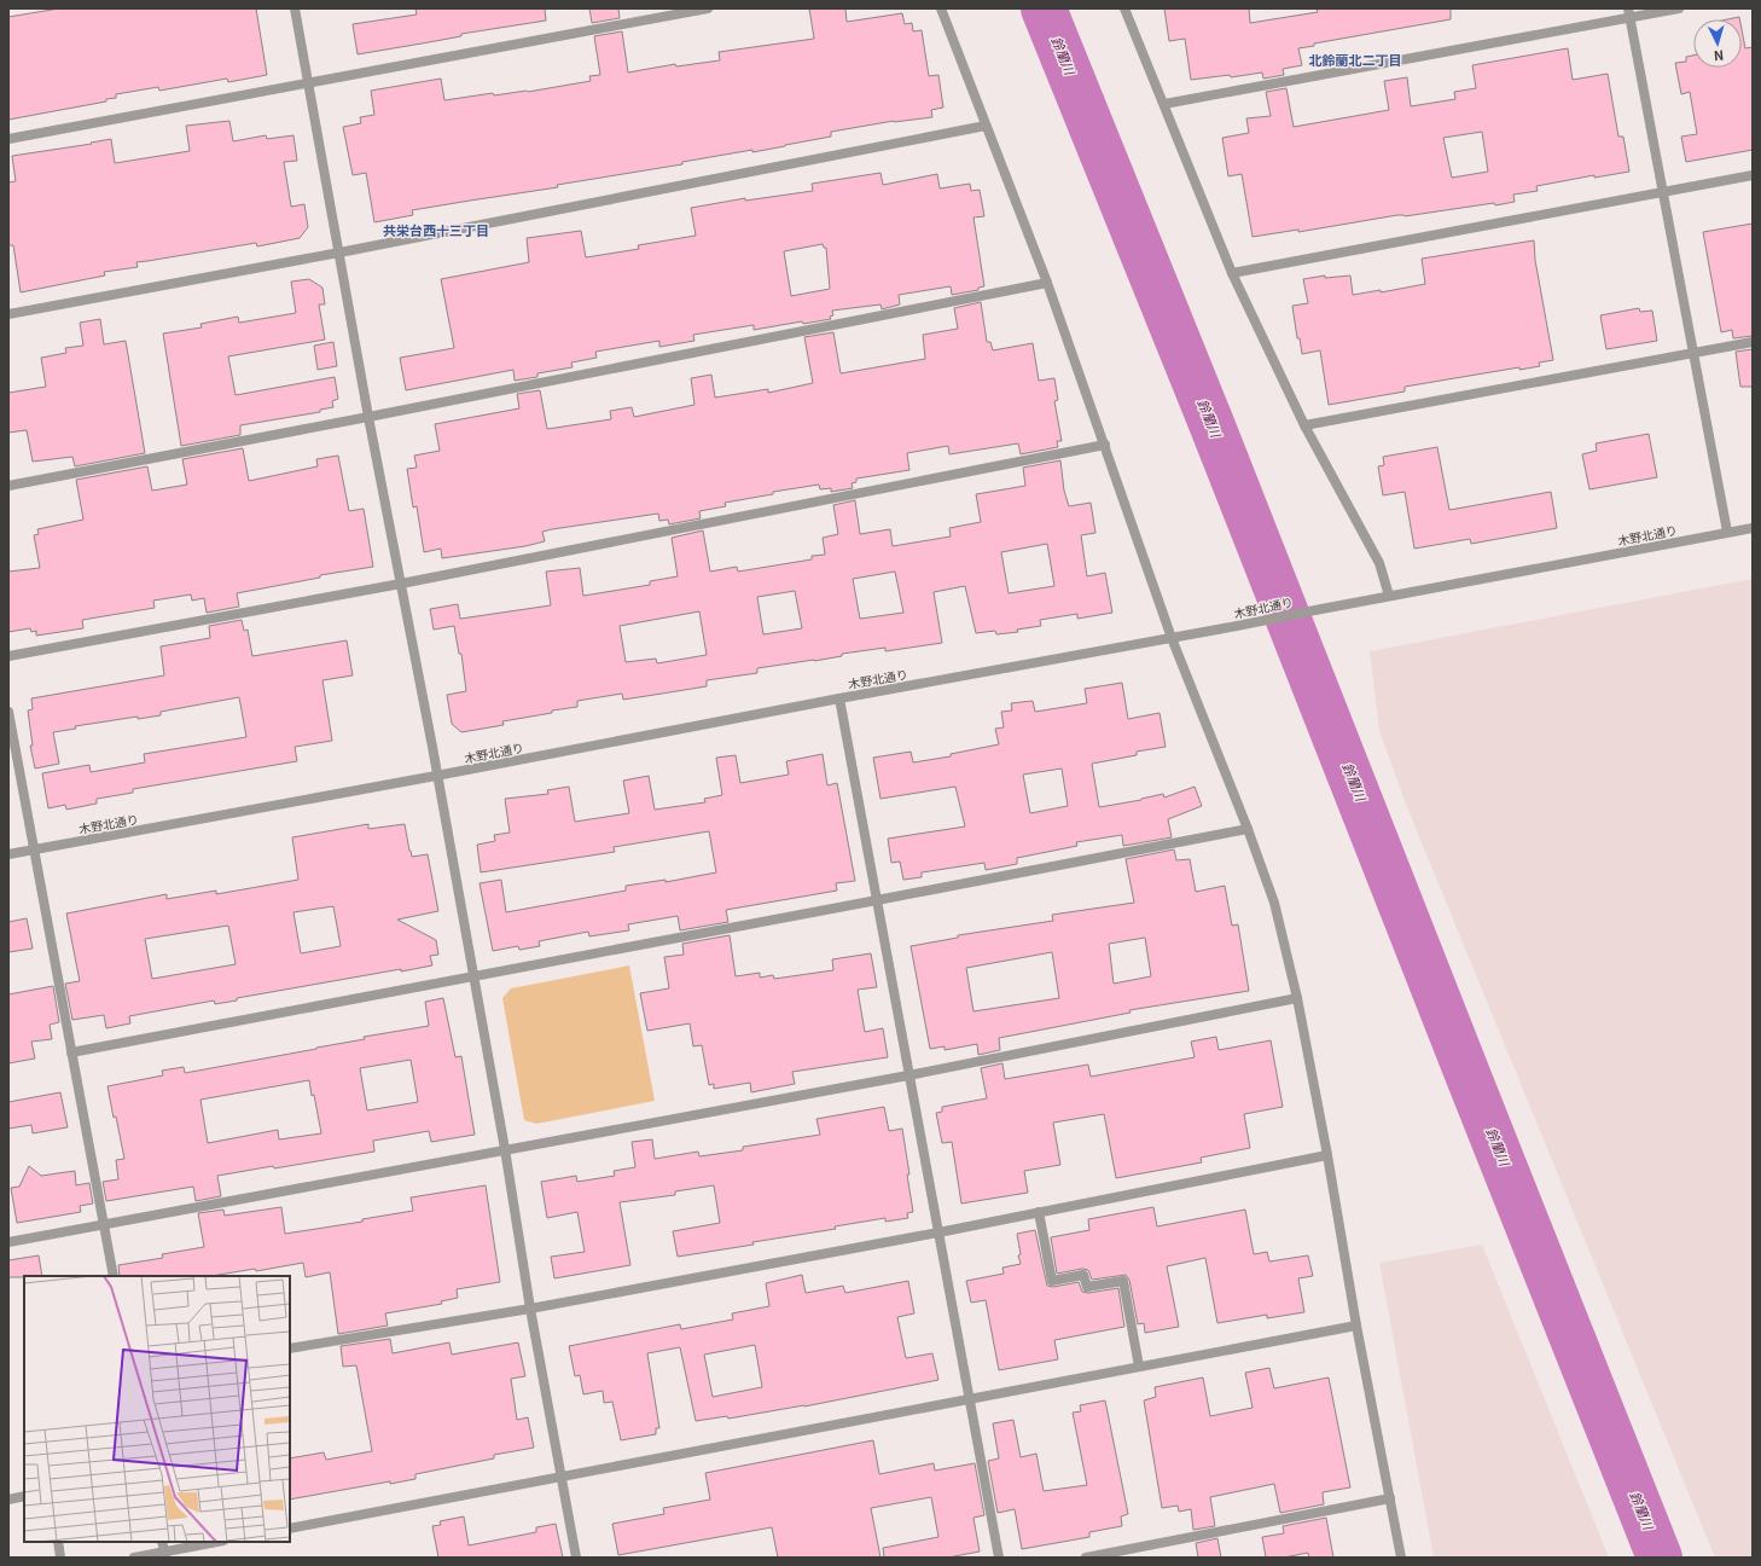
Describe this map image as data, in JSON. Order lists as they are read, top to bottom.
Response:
{
  "streets": {
    "street": ["木野北通り"]
  },
  "districts": ["北鈴蘭北二丁目", "共栄台西十三丁目"],
  "water": ["鈴蘭川"],
  "north": "bottom"
}
